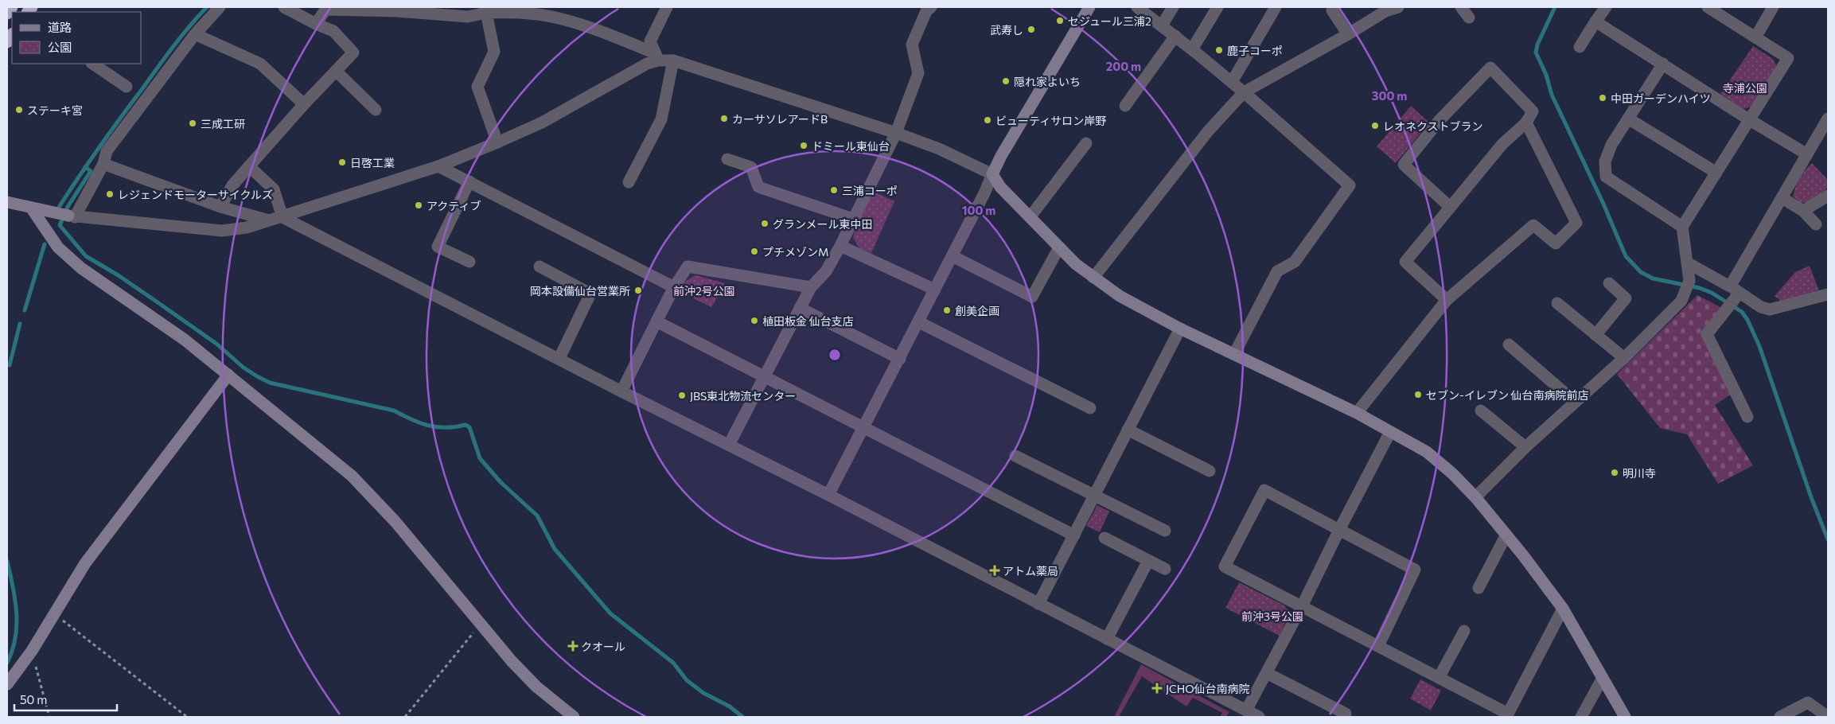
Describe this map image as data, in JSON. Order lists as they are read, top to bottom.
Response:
{
  "parks": ["寺浦公園", "前沖2号公園", "前沖3号公園"],
  "places": {
    "other": [
      "セジュール三浦2",
      "武寿し",
      "鹿子コーポ",
      "隠れ家よいち",
      "中田ガーデンハイツ",
      "ステーキ宮",
      "カーサソレアードB",
      "ビューティサロン岸野",
      "三成工研",
      "レオネクストブラン",
      "ドミール東仙台",
      "日啓工業",
      "三浦コーポ",
      "レジェンドモーターサイクルズ",
      "アクティブ",
      "グランメール東中田",
      "プチメゾンM",
      "岡本設備仙台営業所",
      "創美企画",
      "植田板金 仙台支店",
      "セブン-イレブン 仙台南病院前店",
      "JBS東北物流センター",
      "明川寺"
    ],
    "health": ["アトム薬局", "クオール", "JCHO仙台南病院"]
  },
  "legend": ["道路", "公園"],
  "scale_bar": "50 m",
  "rings": ["200 m", "300 m", "100 m"]
}
